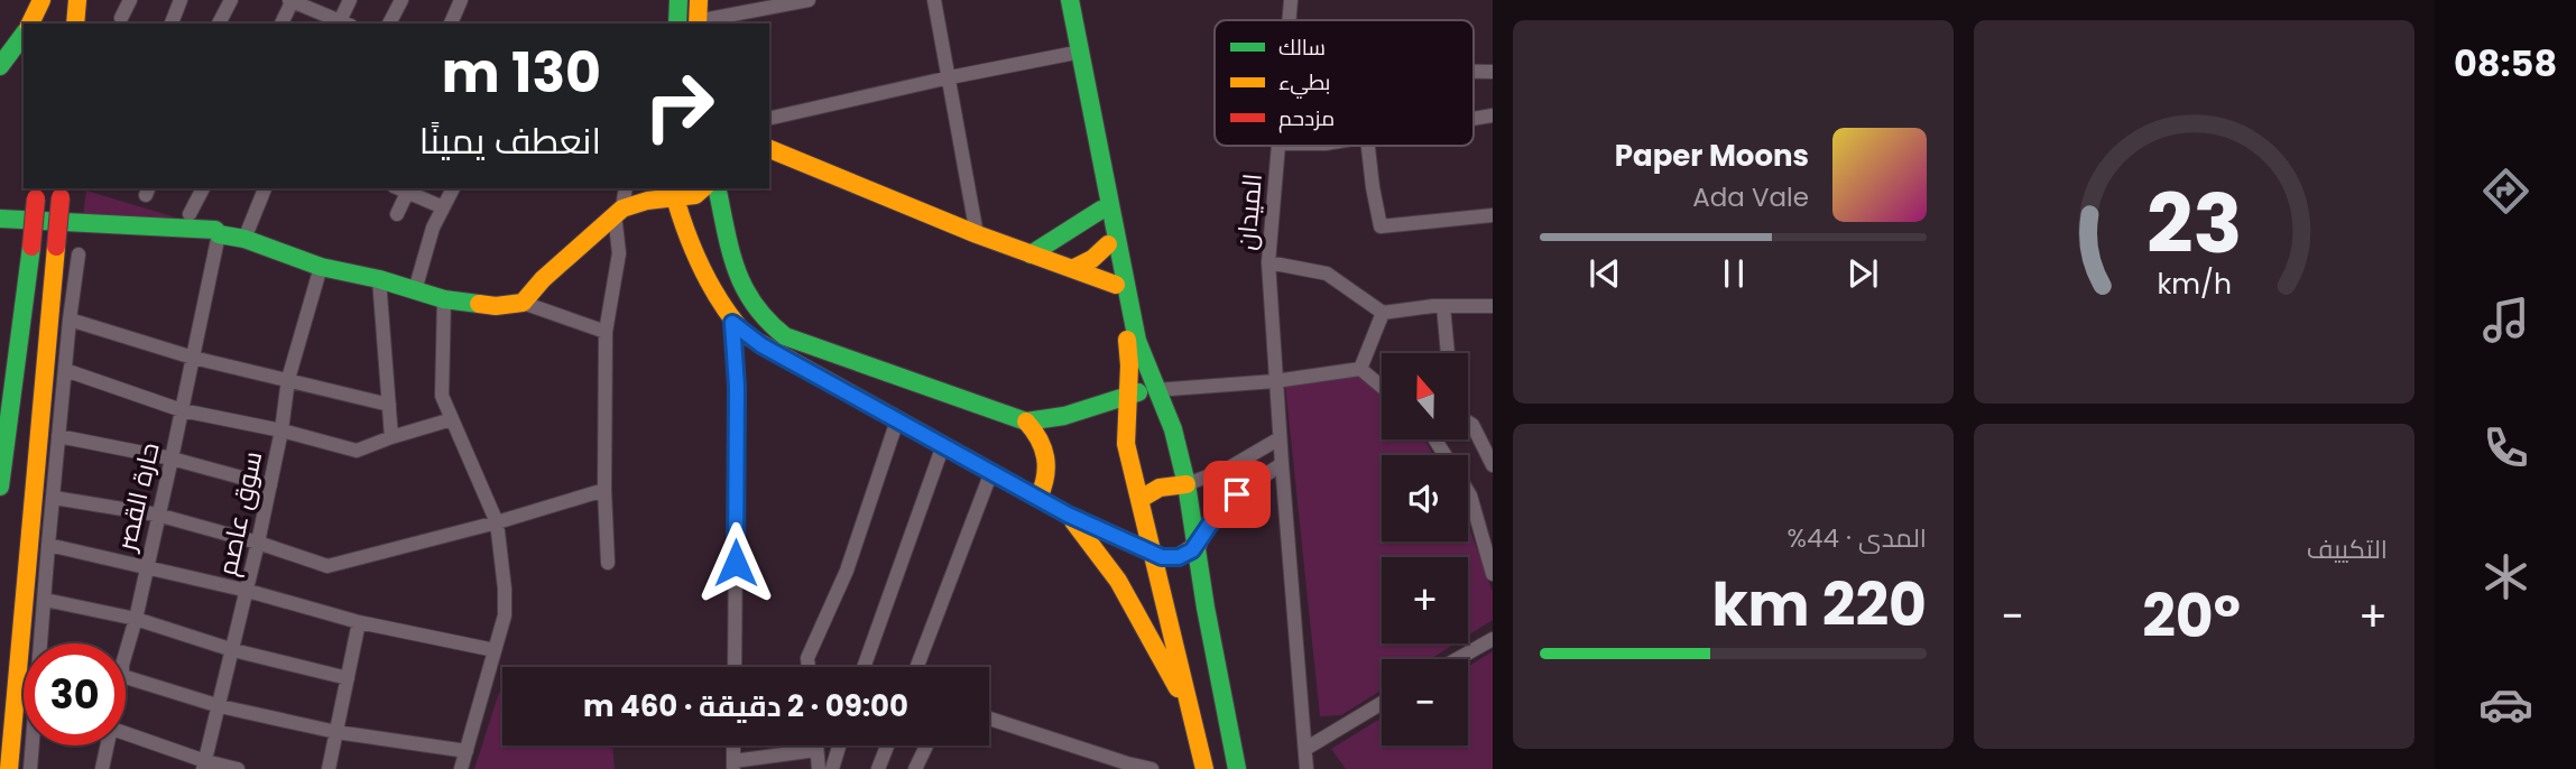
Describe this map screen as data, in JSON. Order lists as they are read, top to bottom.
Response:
{
  "streets": {
    "street": ["الميدان", "حارة القصر", "سوق عاصم"]
  },
  "legend": ["سالك", "بطيء", "مزدحم"],
  "north": "top",
  "page": {
    "tabs": "08:58",
    "turn": ["130 m", "انعطف يمينًا"],
    "song": ["Paper Moons", "Ada Vale"],
    "map_buttons": ["+", "−"],
    "tile": [
      "التكييف",
      ["المدى · 44%", "220 km"]
    ],
    "heat": ["−", "20°", "+"],
    "limit": "30",
    "trip": "09:00 · 2 دقيقة · 460 m",
    "gauge": ["23", "km/h"]
  }
}
